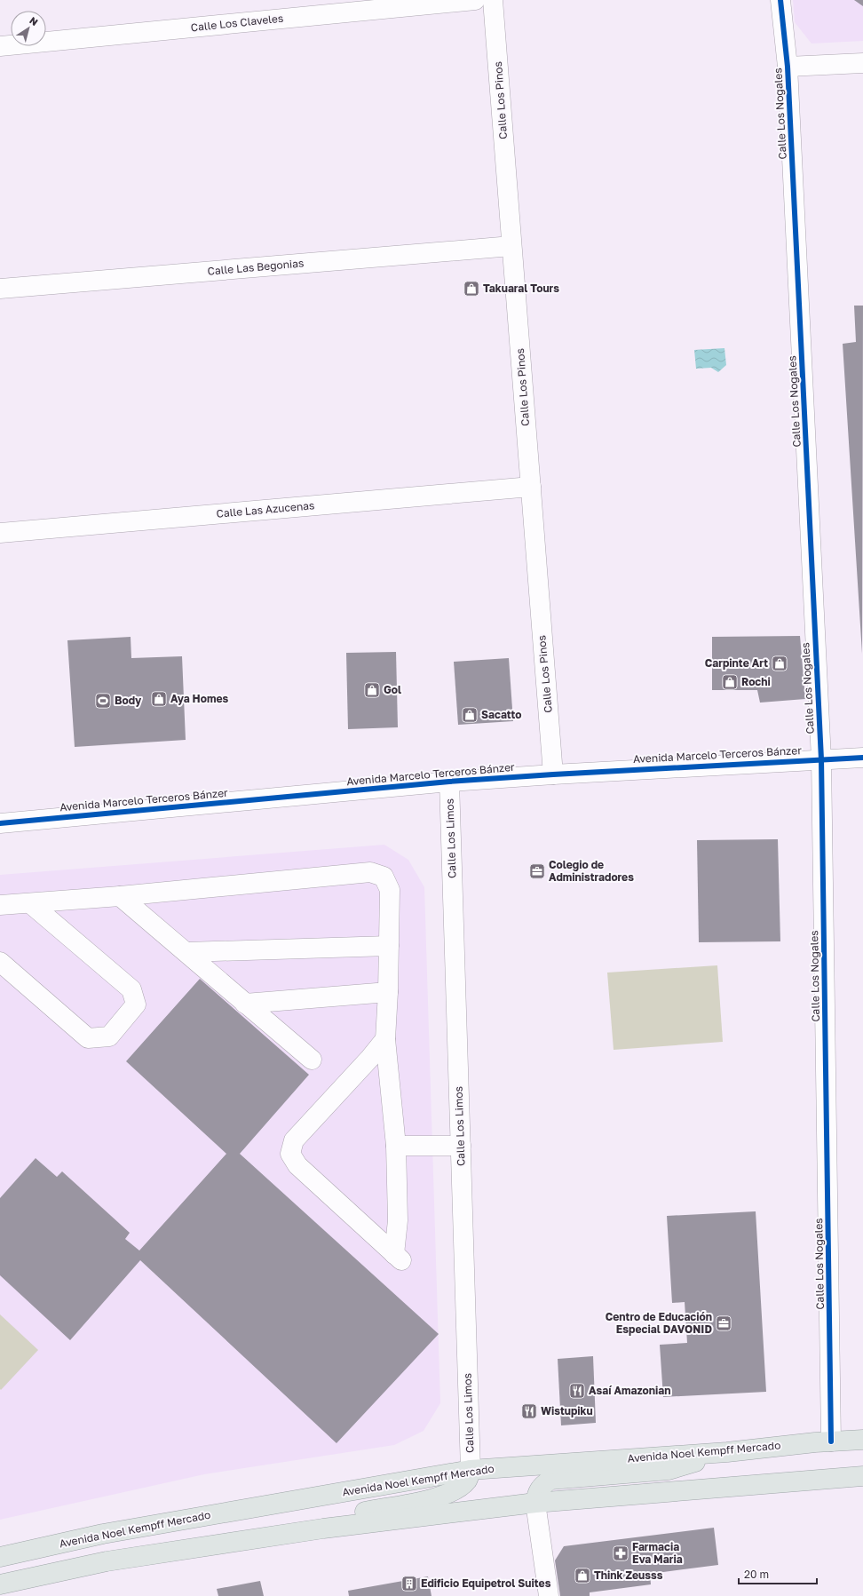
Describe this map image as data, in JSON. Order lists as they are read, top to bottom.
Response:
{
  "streets": {
    "main road": ["Avenida Noel Kempff Mercado"],
    "street": [
      "Calle Los Claveles",
      "Calle Los Pinos",
      "Calle Los Nogales",
      "Calle Las Begonias",
      "Calle Las Azucenas",
      "Avenida Marcelo Terceros Bánzer",
      "Calle Los Limos"
    ]
  },
  "crossings": [
    ["Calle Los Pinos", "Calle Las Begonias"],
    ["Calle Los Pinos", "Calle Las Azucenas"],
    ["Calle Los Pinos", "Avenida Marcelo Terceros Bánzer"],
    ["Calle Los Nogales", "Avenida Marcelo Terceros Bánzer"],
    ["Calle Los Nogales", "Avenida Noel Kempff Mercado"],
    ["Avenida Marcelo Terceros Bánzer", "Calle Los Limos"],
    ["Calle Los Limos", "Avenida Noel Kempff Mercado"]
  ],
  "places": {
    "shop": [
      "Takuaral Tours",
      "Carpinte Art",
      "Rochi",
      "Gol",
      "Aya Homes",
      "Sacatto",
      "Think Zeusss"
    ],
    "sports": ["Body"],
    "office": ["Colegio de Administradores", "Centro de Educación Especial DAVONID"],
    "restaurant": ["Asaí Amazonian", "Wistupiku"],
    "pharmacy": ["Farmacia Eva Maria"],
    "building": ["Edificio Equipetrol Suites"]
  },
  "scale_bar": "20 m",
  "north": "top right"
}
